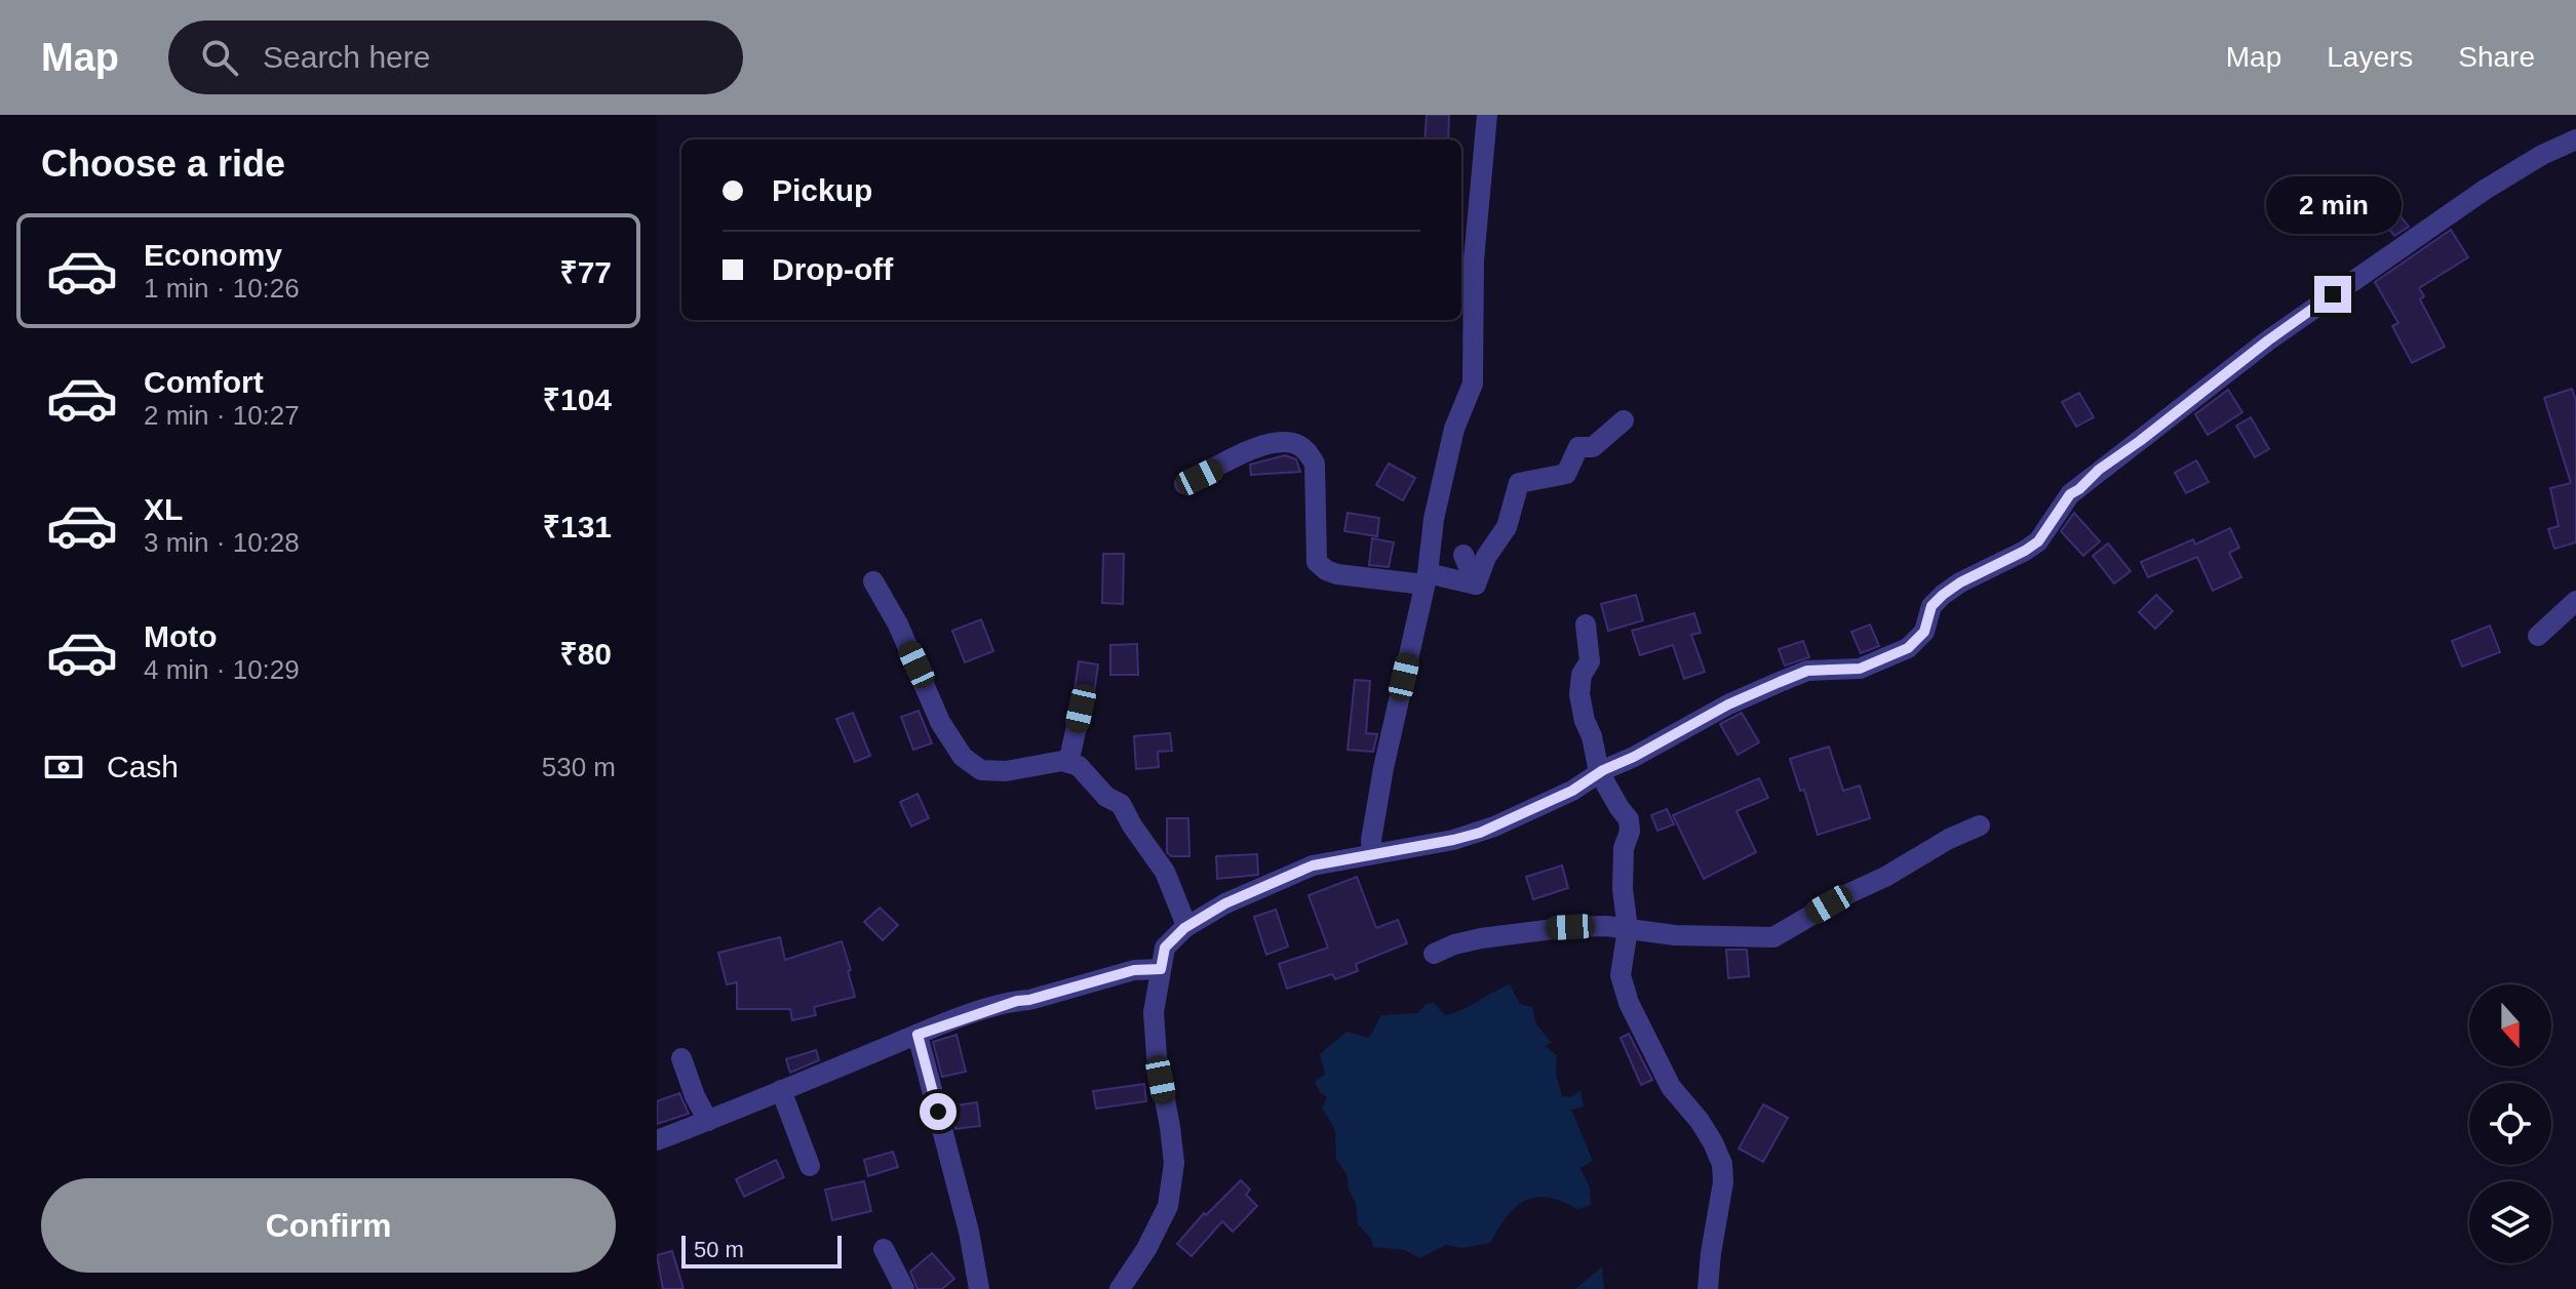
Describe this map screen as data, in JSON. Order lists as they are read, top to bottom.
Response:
{
  "scale_bar": "50 m",
  "north": "bottom",
  "page": {
    "header": "Map",
    "search": "Search here",
    "nav": ["Map", "Layers", "Share"],
    "heading": "Choose a ride",
    "banner": ["Pickup", "Drop-off"],
    "bubble": "2 min",
    "list": [
      {
        "name": "Economy",
        "note": "1 min · 10:26",
        "value": "₹77"
      },
      {
        "name": "Comfort",
        "note": "2 min · 10:27",
        "value": "₹104"
      },
      {
        "name": "XL",
        "note": "3 min · 10:28",
        "value": "₹131"
      },
      {
        "name": "Moto",
        "note": "4 min · 10:29",
        "value": "₹80"
      }
    ],
    "pay": ["Cash", "530 m"],
    "buttons": "Confirm",
    "scale": "50 m"
  }
}
